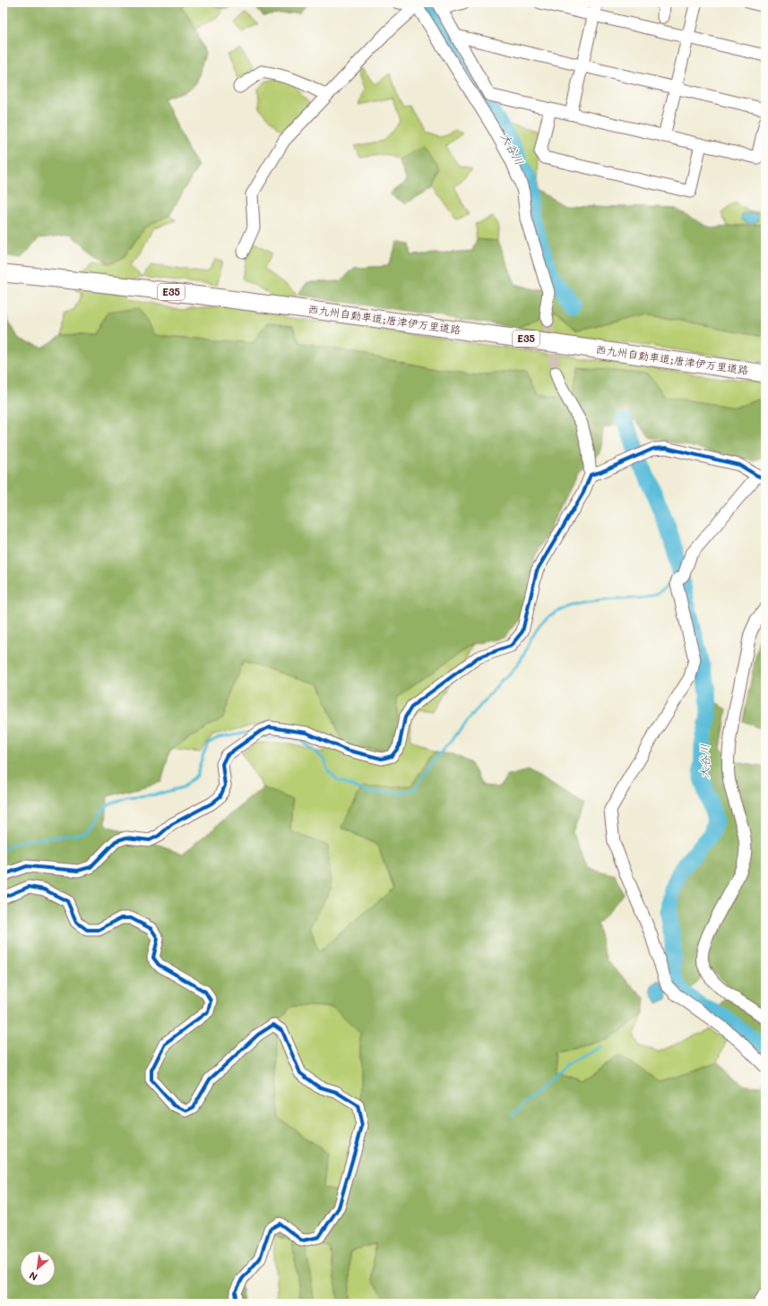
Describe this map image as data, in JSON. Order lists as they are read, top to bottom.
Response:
{
  "streets": {
    "highway": ["E35", "西九州自動車道;唐津伊万里道路"]
  },
  "water": ["大谷川"],
  "north": "bottom left"
}
